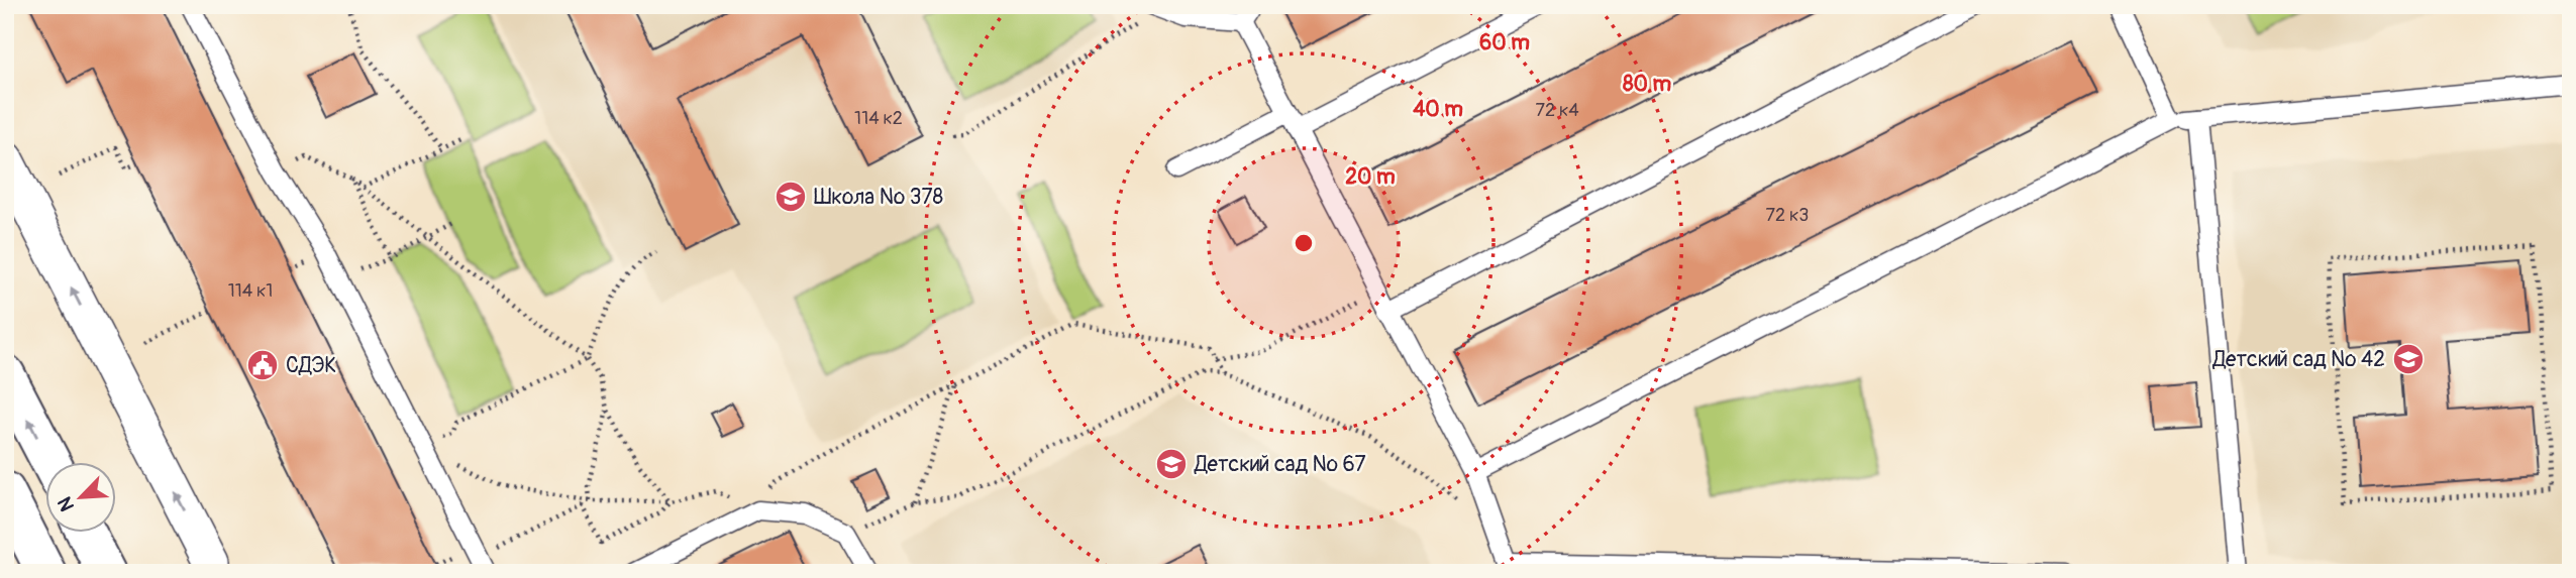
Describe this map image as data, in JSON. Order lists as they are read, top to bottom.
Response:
{
  "places": {
    "school or university": ["Школа № 378", "Детский сад № 42", "Детский сад № 67"],
    "public building": ["СДЭК"]
  },
  "house_numbers": [
    "72 к4",
    "114 к2",
    "72 к3",
    "114 к1"
  ],
  "north": "bottom left",
  "rings": [
    "60 m",
    "80 m",
    "40 m",
    "20 m"
  ]
}
